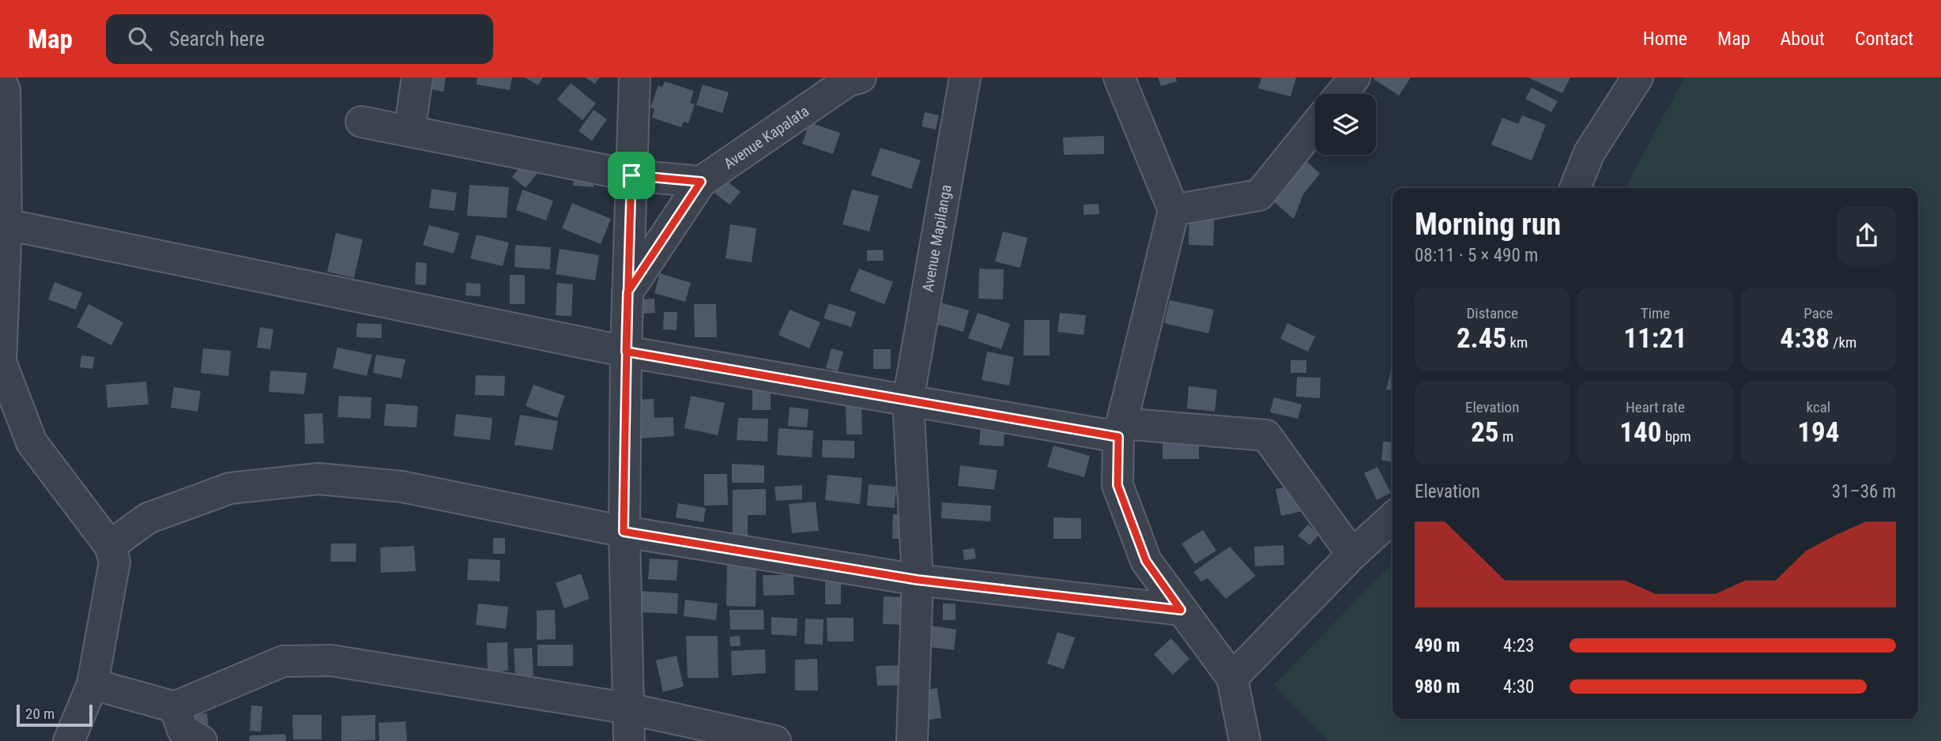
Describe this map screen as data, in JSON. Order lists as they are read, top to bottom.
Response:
{
  "streets": {
    "street": ["Avenue Kapalata", "Avenue Mapilanga"]
  },
  "scale_bar": "20 m",
  "page": {
    "header": "Map",
    "search": "Search here",
    "nav": [
      "Home",
      "Map",
      "About",
      "Contact"
    ],
    "heading": ["Morning run", "08:11 · 5 × 490 m"],
    "stats": [
      ["Distance", "2.45 km"],
      ["Time", "11:21"],
      ["Pace", "4:38 /km"],
      ["Elevation", "25 m"],
      ["Heart rate", "140 bpm"],
      ["kcal", "194"]
    ],
    "chart": ["Elevation", "31–36 m"],
    "list": [
      {
        "name": "490 m",
        "note": "4:23"
      },
      {
        "name": "980 m",
        "note": "4:30"
      }
    ],
    "scale": "20 m"
  }
}
